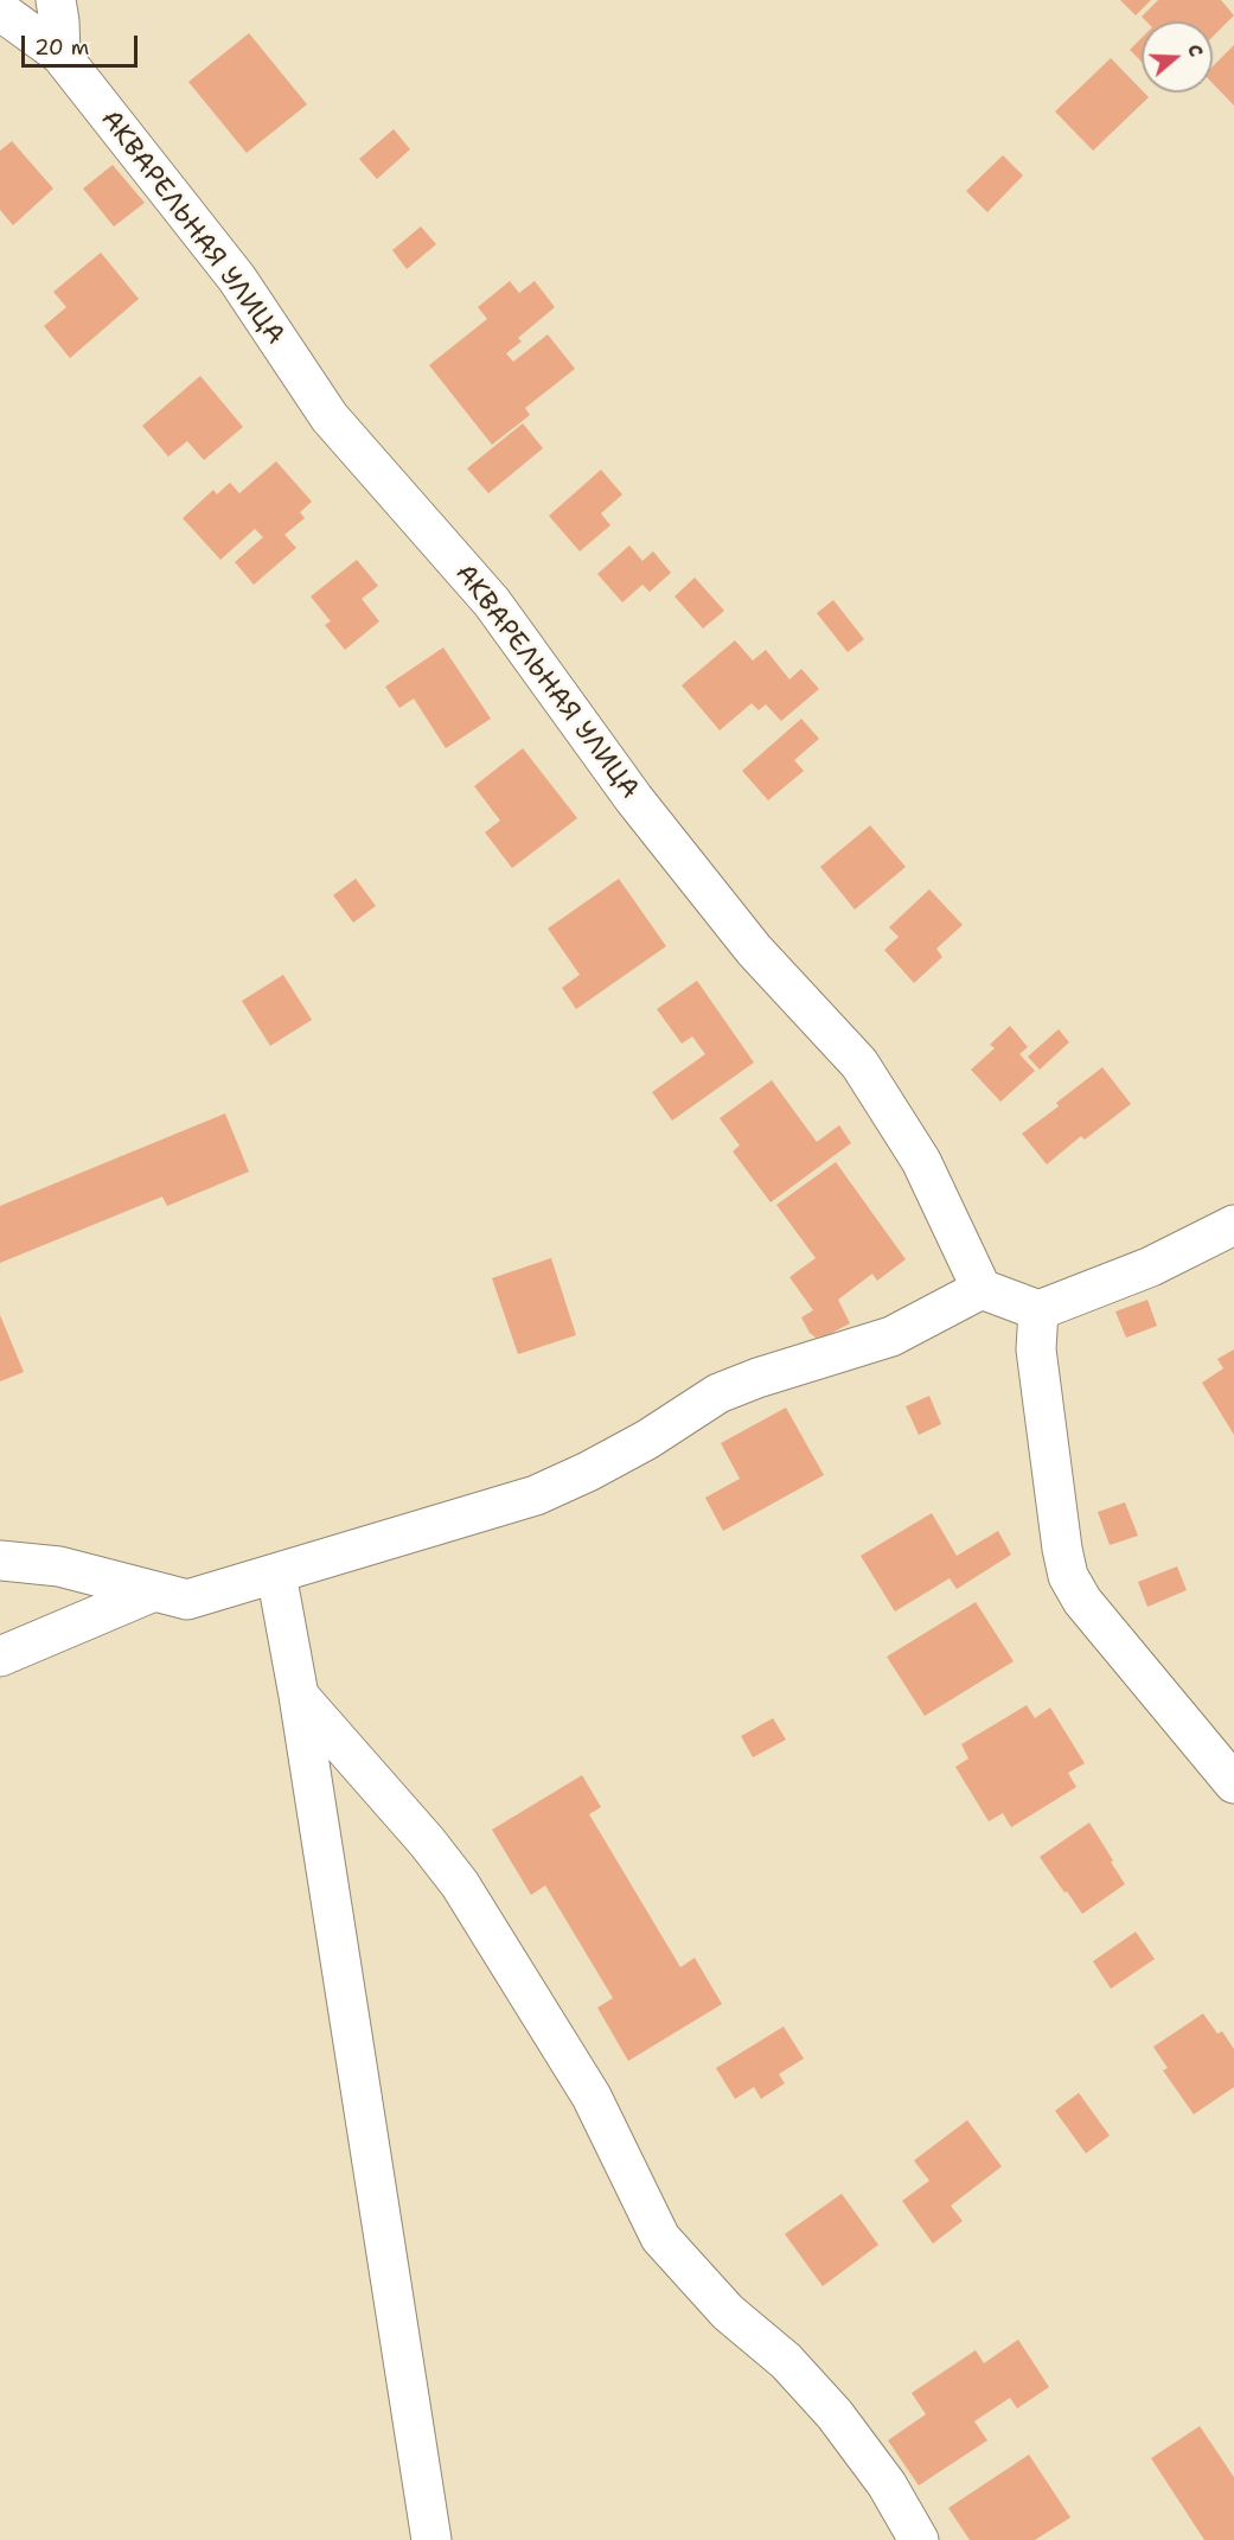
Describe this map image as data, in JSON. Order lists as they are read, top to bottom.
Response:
{
  "streets": {
    "street": ["АКВАРЕЛЬНАЯ УЛИЦА"]
  },
  "scale_bar": "20 m",
  "north": "right"
}
